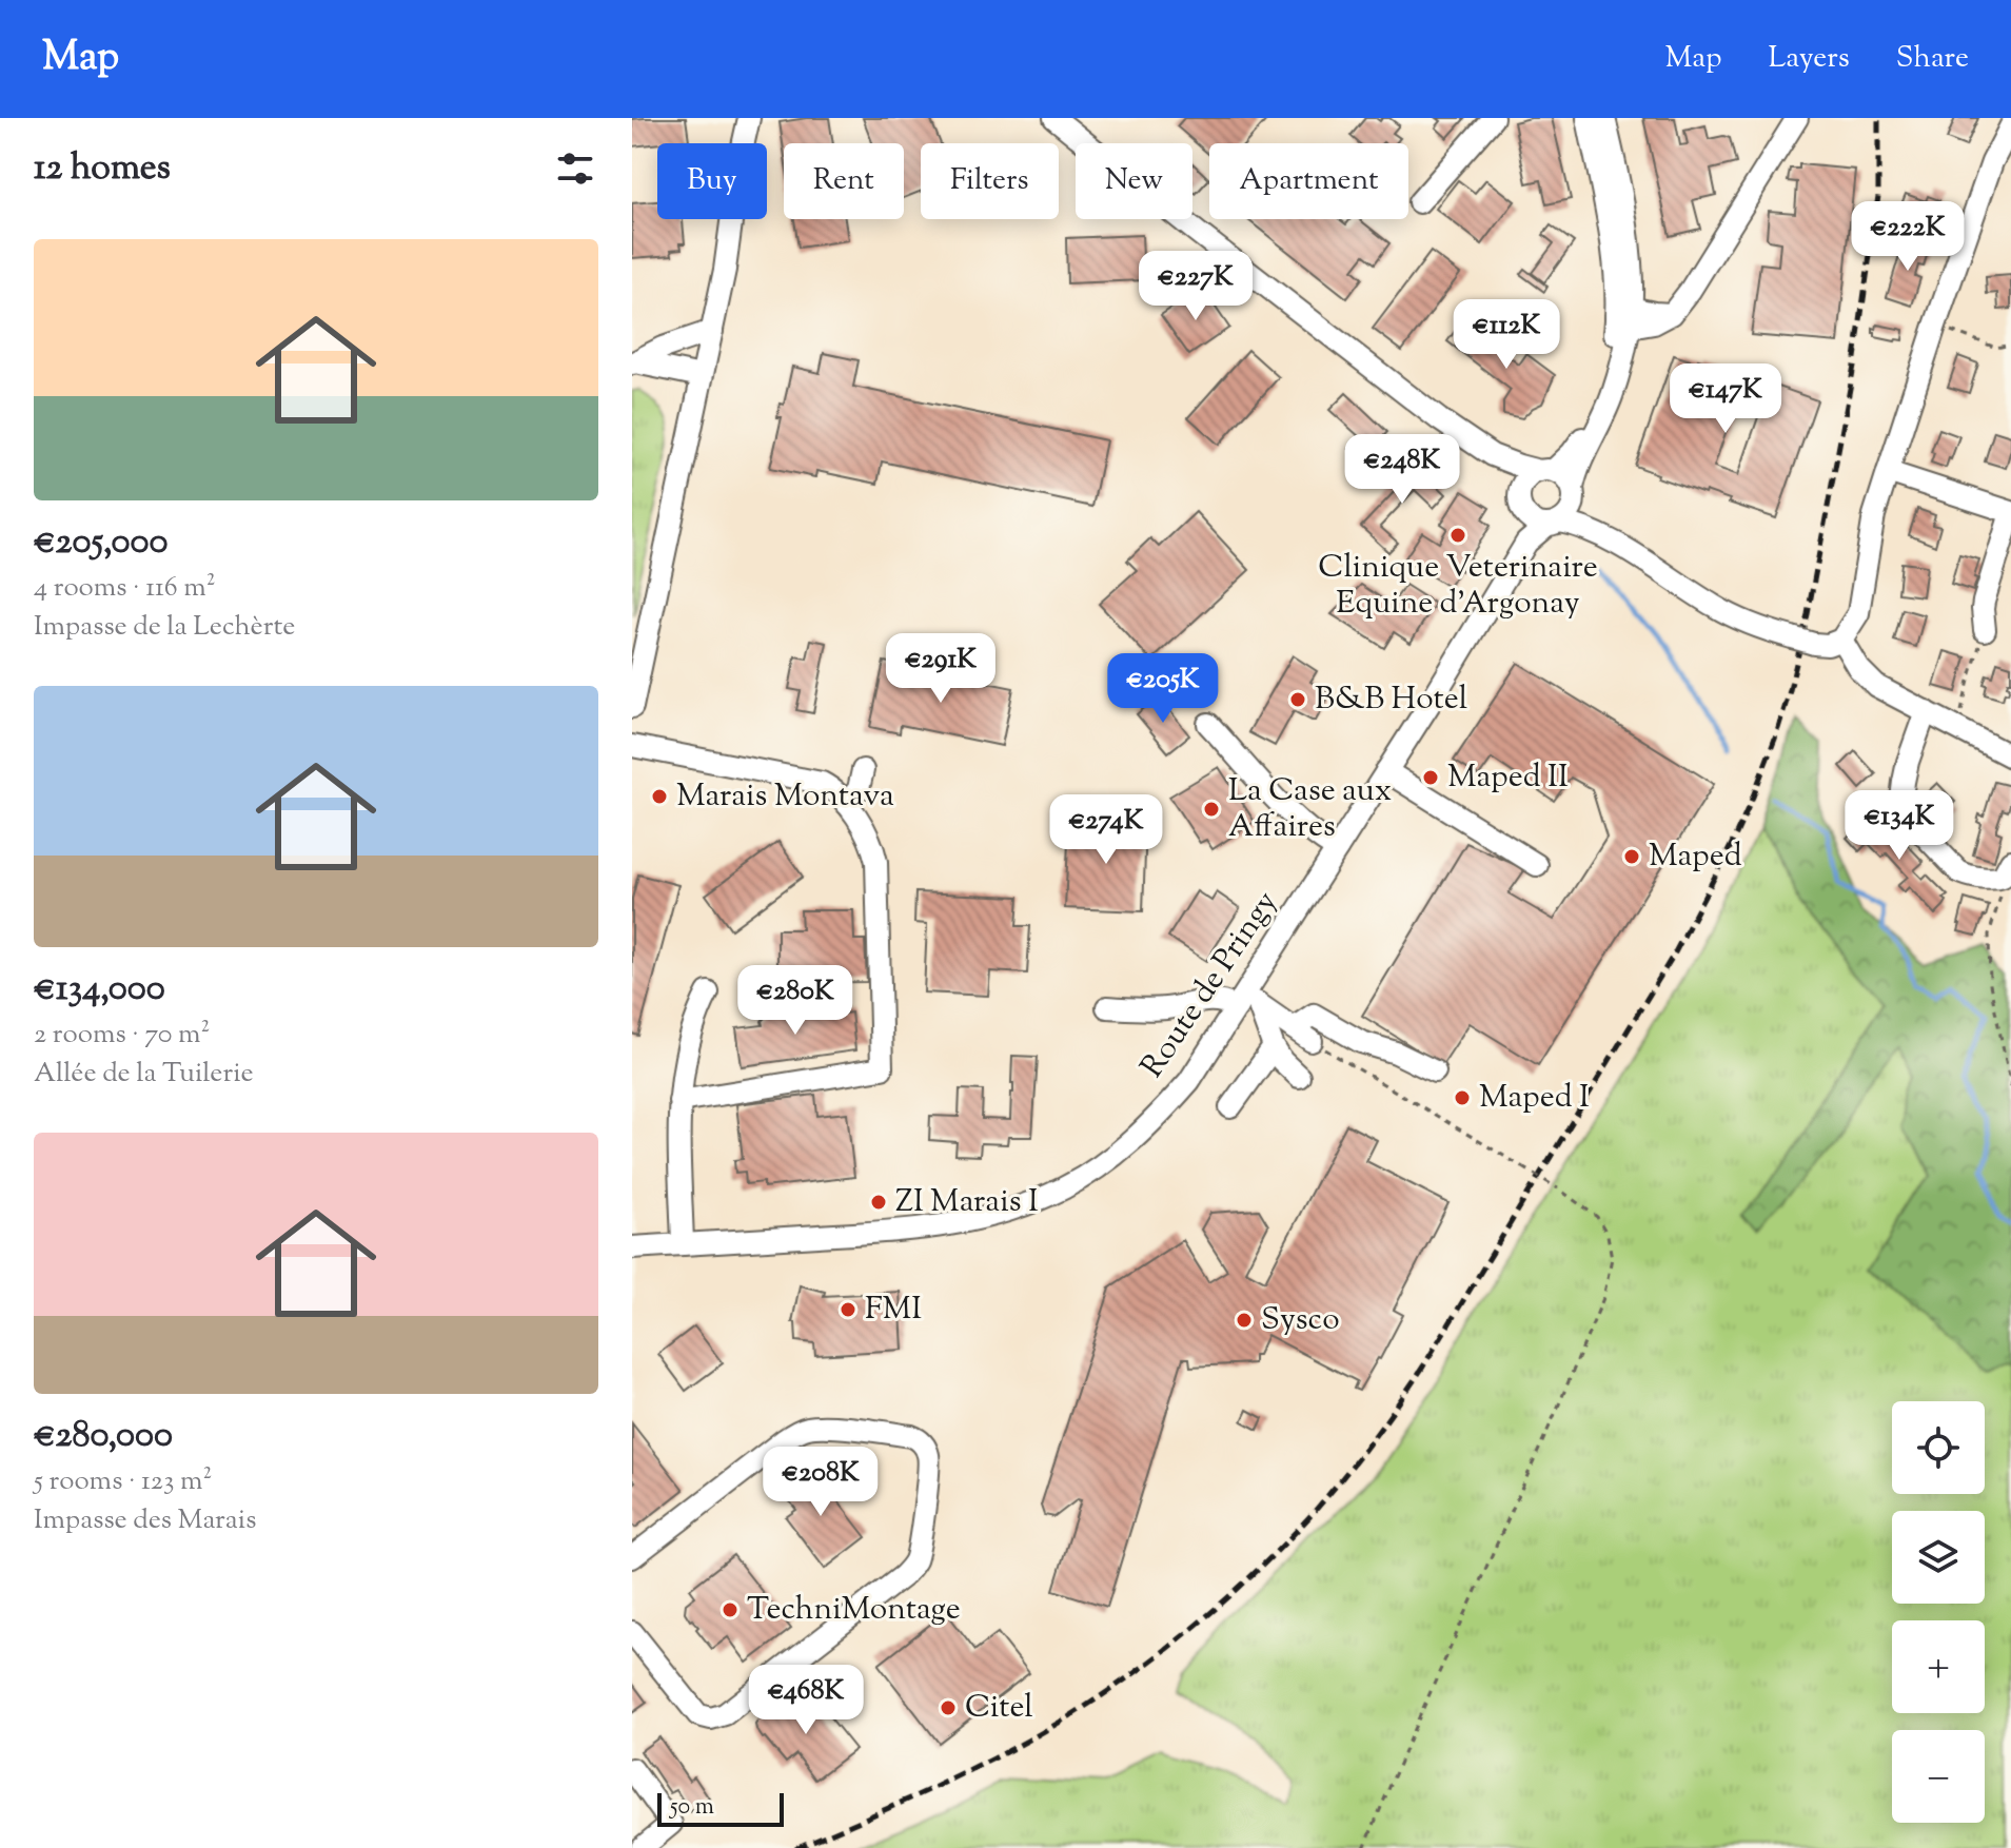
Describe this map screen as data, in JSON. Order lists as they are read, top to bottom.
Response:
{
  "streets": {
    "street": ["Route de Pringy"]
  },
  "places": [
    "Clinique Veterinaire Equine d'Argonay",
    "B&B Hotel",
    "Maped II",
    "Marais Montava",
    "La Case aux Affaires",
    "Maped",
    "Maped I",
    "ZI Marais I",
    "FMI",
    "Sysco",
    "TechniMontage",
    "Citel"
  ],
  "scale_bar": "50 m",
  "page": {
    "header": "Map",
    "nav": ["Map", "Layers", "Share"],
    "heading": "12 homes",
    "chip": [
      "Buy",
      "Rent",
      "Filters",
      "New",
      "Apartment"
    ],
    "price": [
      "€222K",
      "€227K",
      "€112K",
      "€147K",
      "€248K",
      "€291K",
      "€205K",
      "€134K",
      "€274K",
      "€280K",
      "€208K",
      "€468K"
    ],
    "list": [
      {
        "name": "€205,000",
        "note": "4 rooms · 116 m² · Impasse de la Lechèrte"
      },
      {
        "name": "€134,000",
        "note": "2 rooms · 70 m² · Allée de la Tuilerie"
      },
      {
        "name": "€280,000",
        "note": "5 rooms · 123 m² · Impasse des Marais"
      }
    ],
    "map_buttons": ["+", "−"],
    "scale": "50 m"
  }
}
